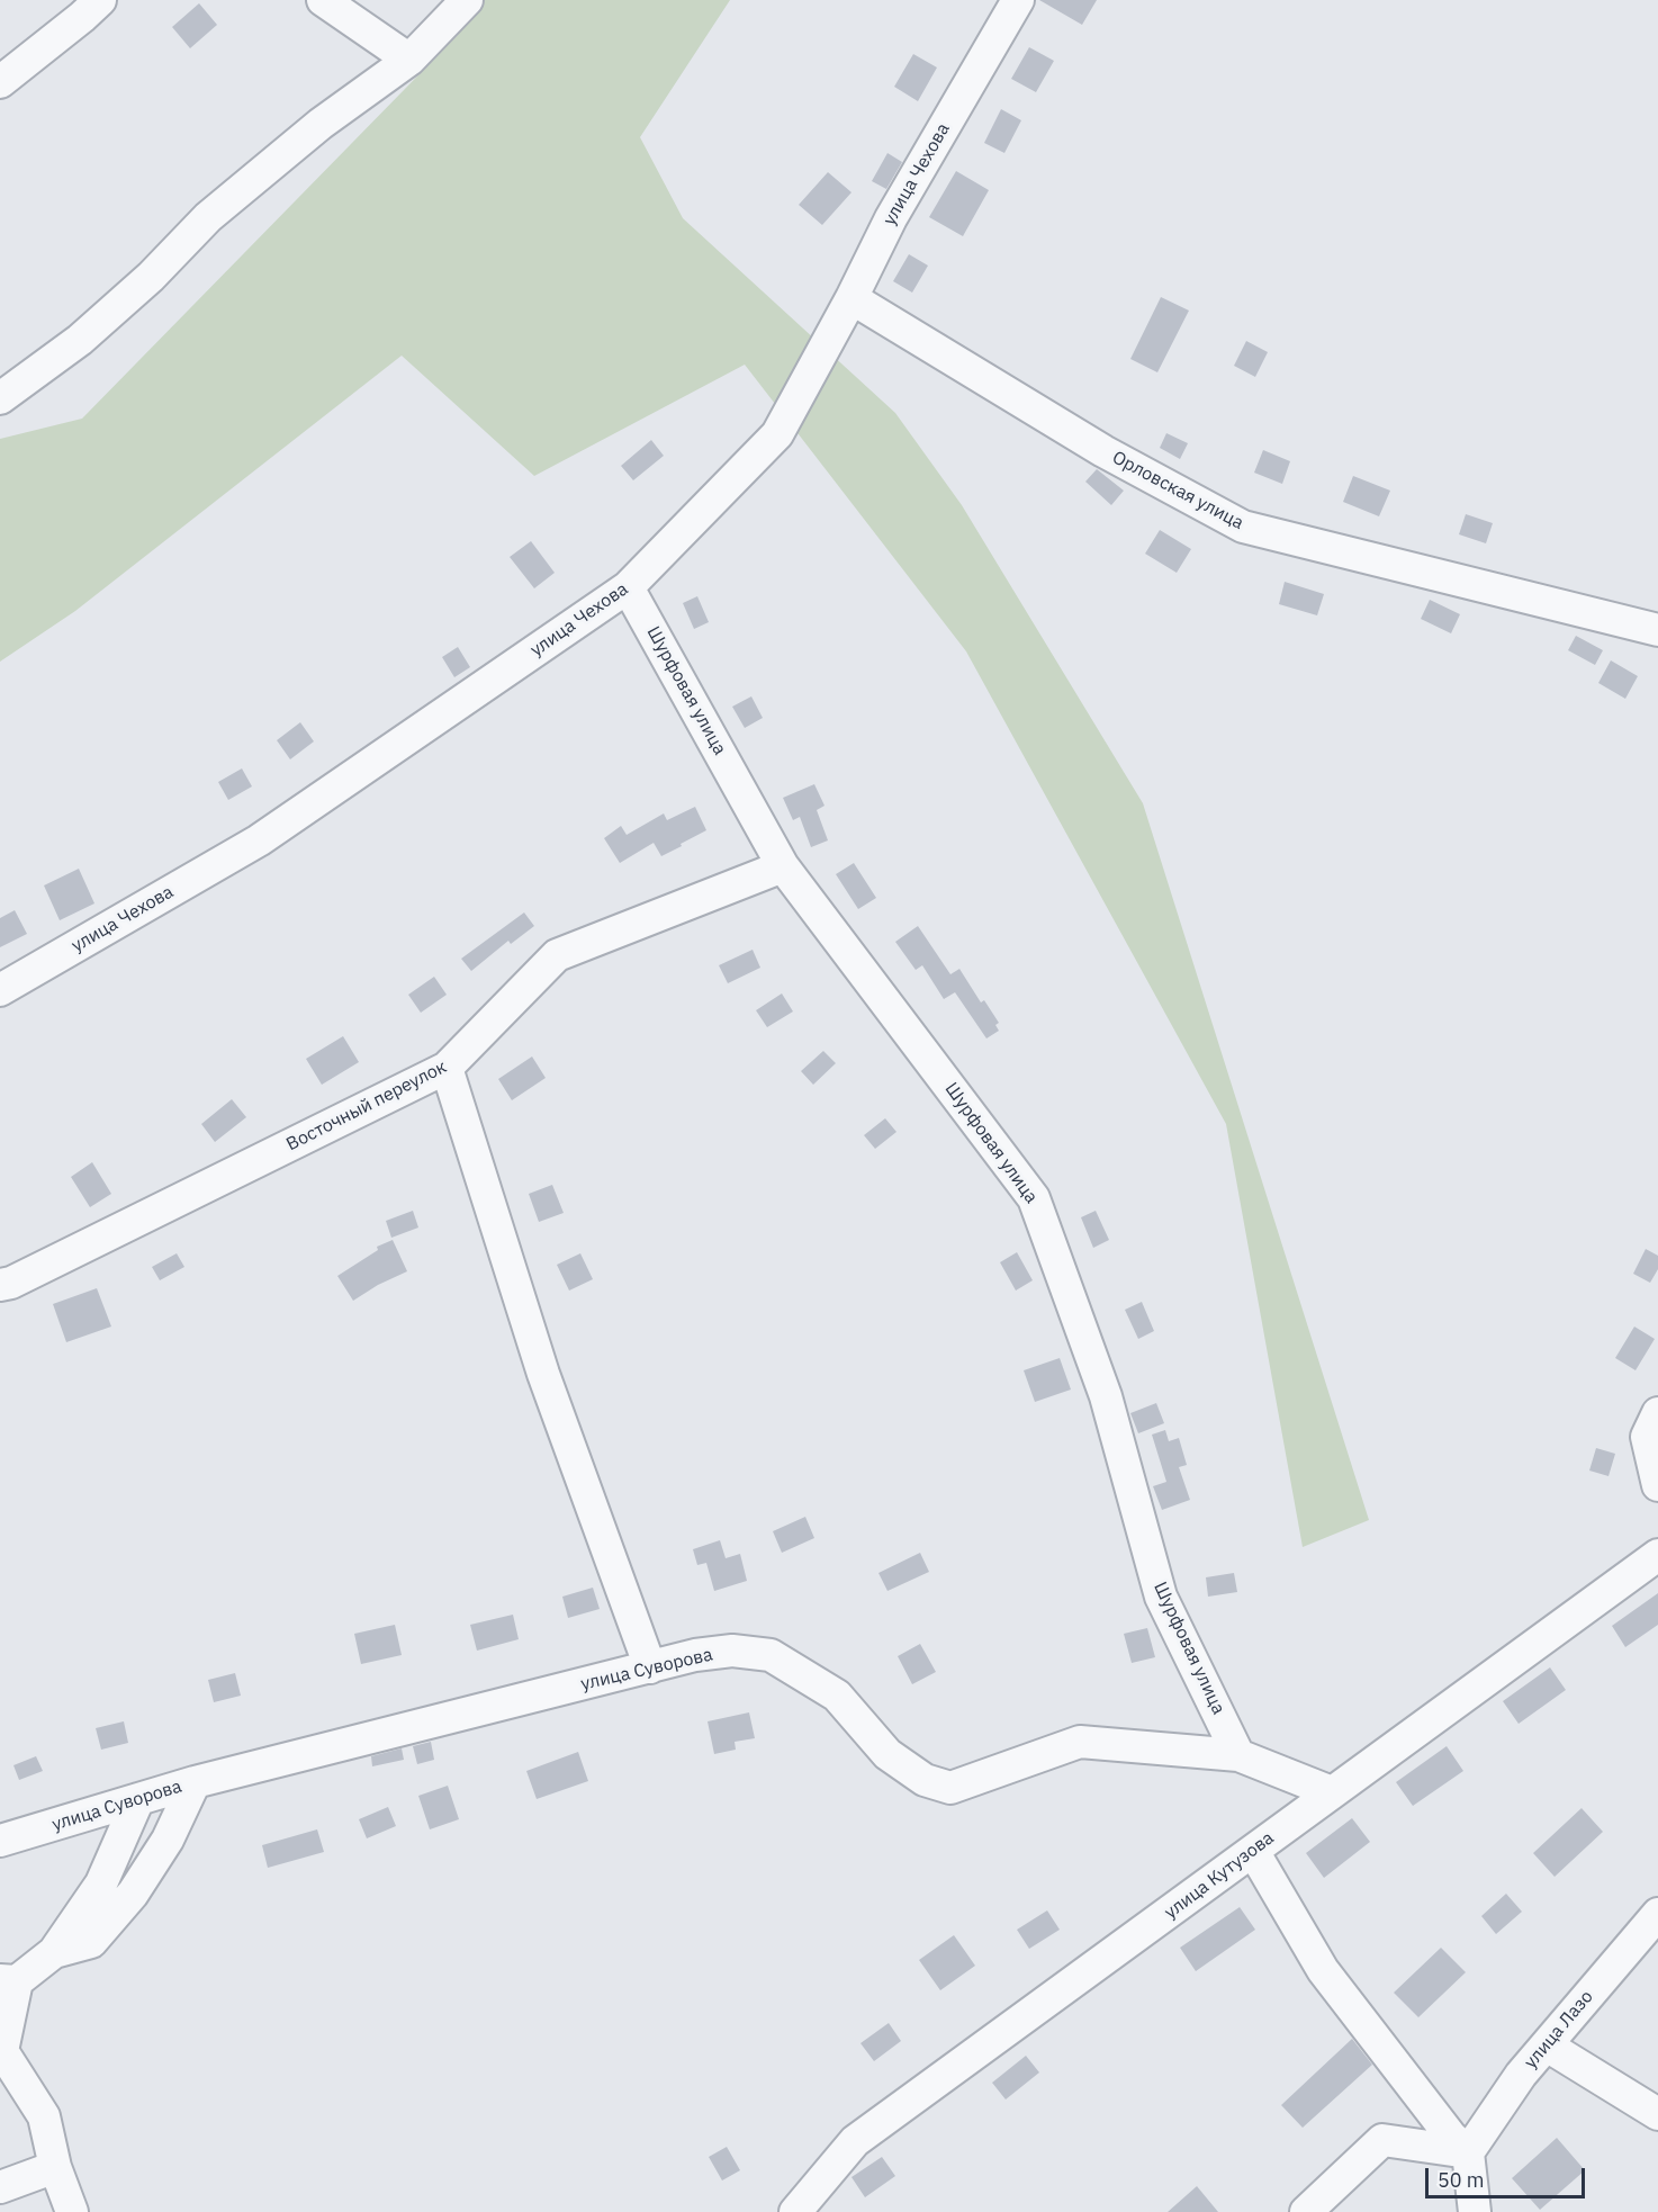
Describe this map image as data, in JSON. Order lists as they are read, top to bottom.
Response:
{
  "streets": {
    "street": [
      "улица Чехова",
      "Орловская улица",
      "Шурфовая улица",
      "Восточный переулок",
      "улица Суворова",
      "улица Кутузова",
      "улица Лазо"
    ]
  },
  "crossings": [
    ["улица Чехова", "Орловская улица"],
    ["улица Чехова", "Шурфовая улица"],
    ["Шурфовая улица", "Восточный переулок"],
    ["Шурфовая улица", "улица Суворова"],
    ["улица Суворова", "улица Кутузова"]
  ],
  "scale_bar": "50 m"
}
